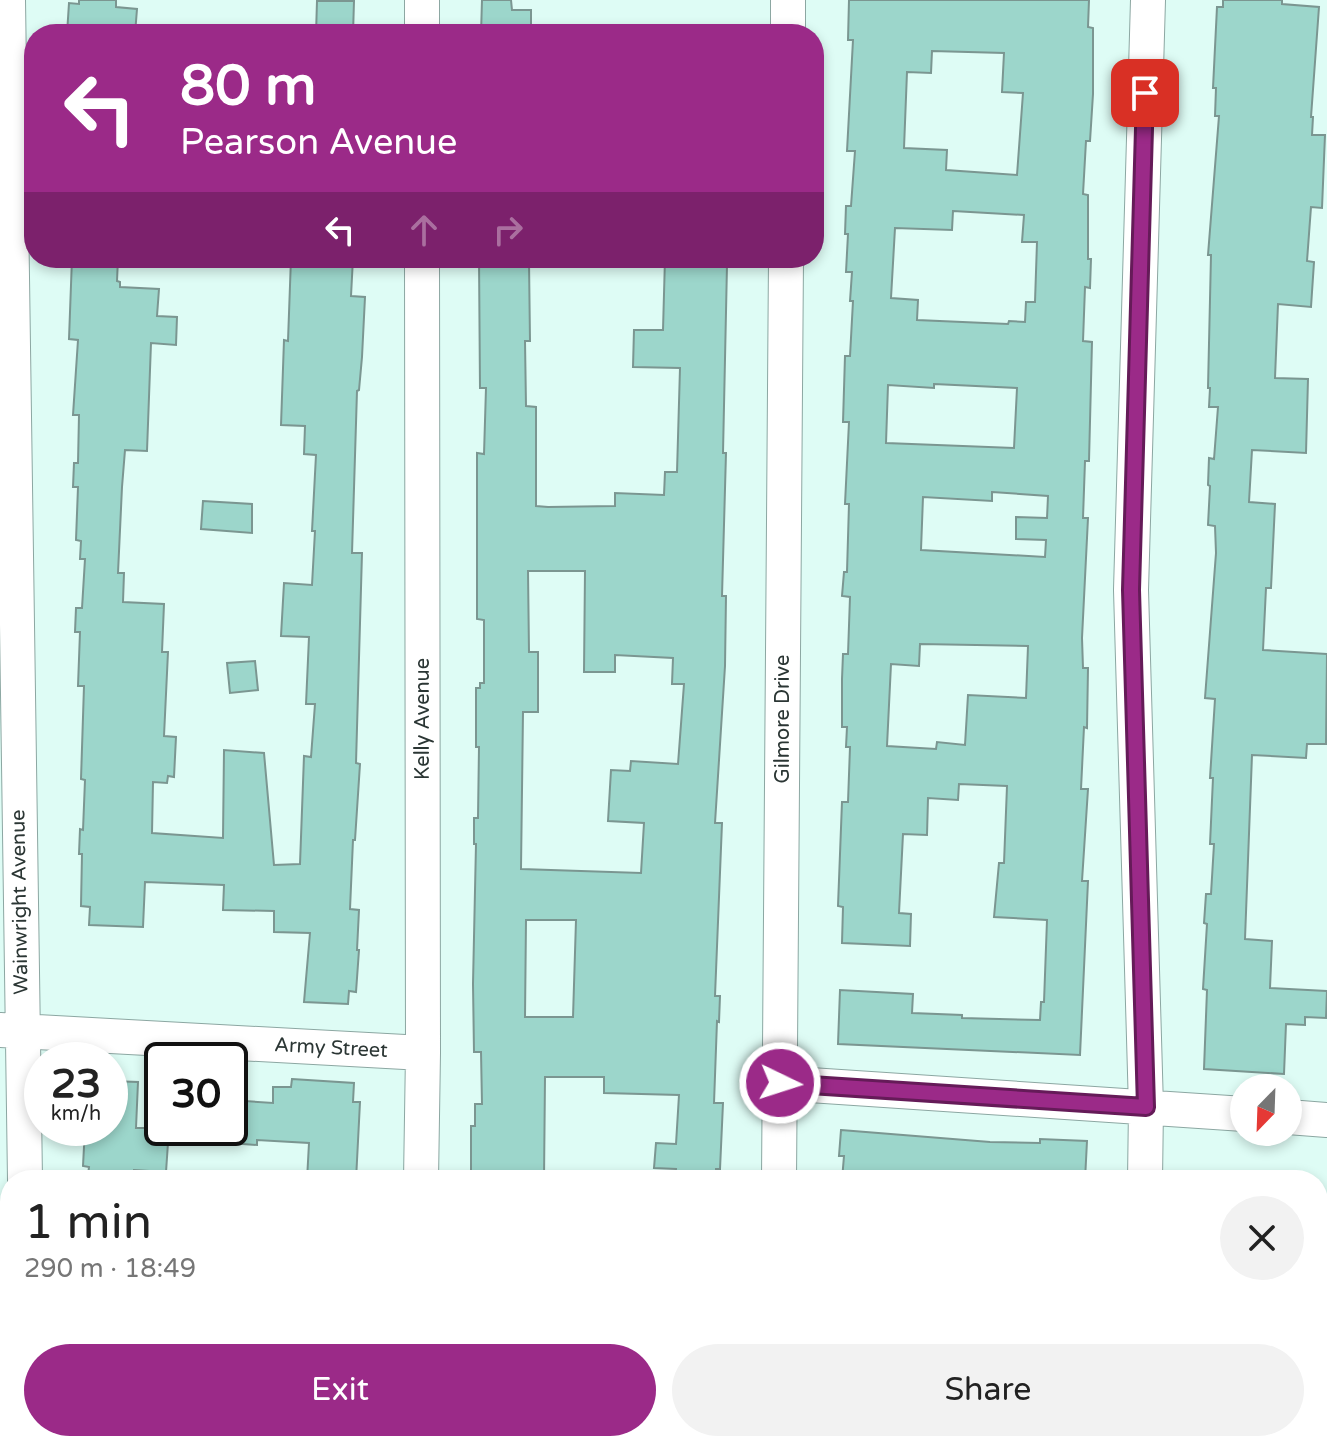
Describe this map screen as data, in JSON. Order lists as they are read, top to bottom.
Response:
{
  "streets": {
    "street": [
      "Kelly Avenue",
      "Gilmore Drive",
      "Wainwright Avenue",
      "Army Street"
    ]
  },
  "crossings": [
    ["Kelly Avenue", "Army Street"],
    ["Wainwright Avenue", "Army Street"]
  ],
  "north": "bottom left",
  "page": {
    "turn": ["80 m", "Pearson Avenue"],
    "speed": "23 km/h",
    "limit": "30",
    "heading": ["1 min", "290 m · 18:49"],
    "buttons": ["Exit", "Share"]
  }
}
